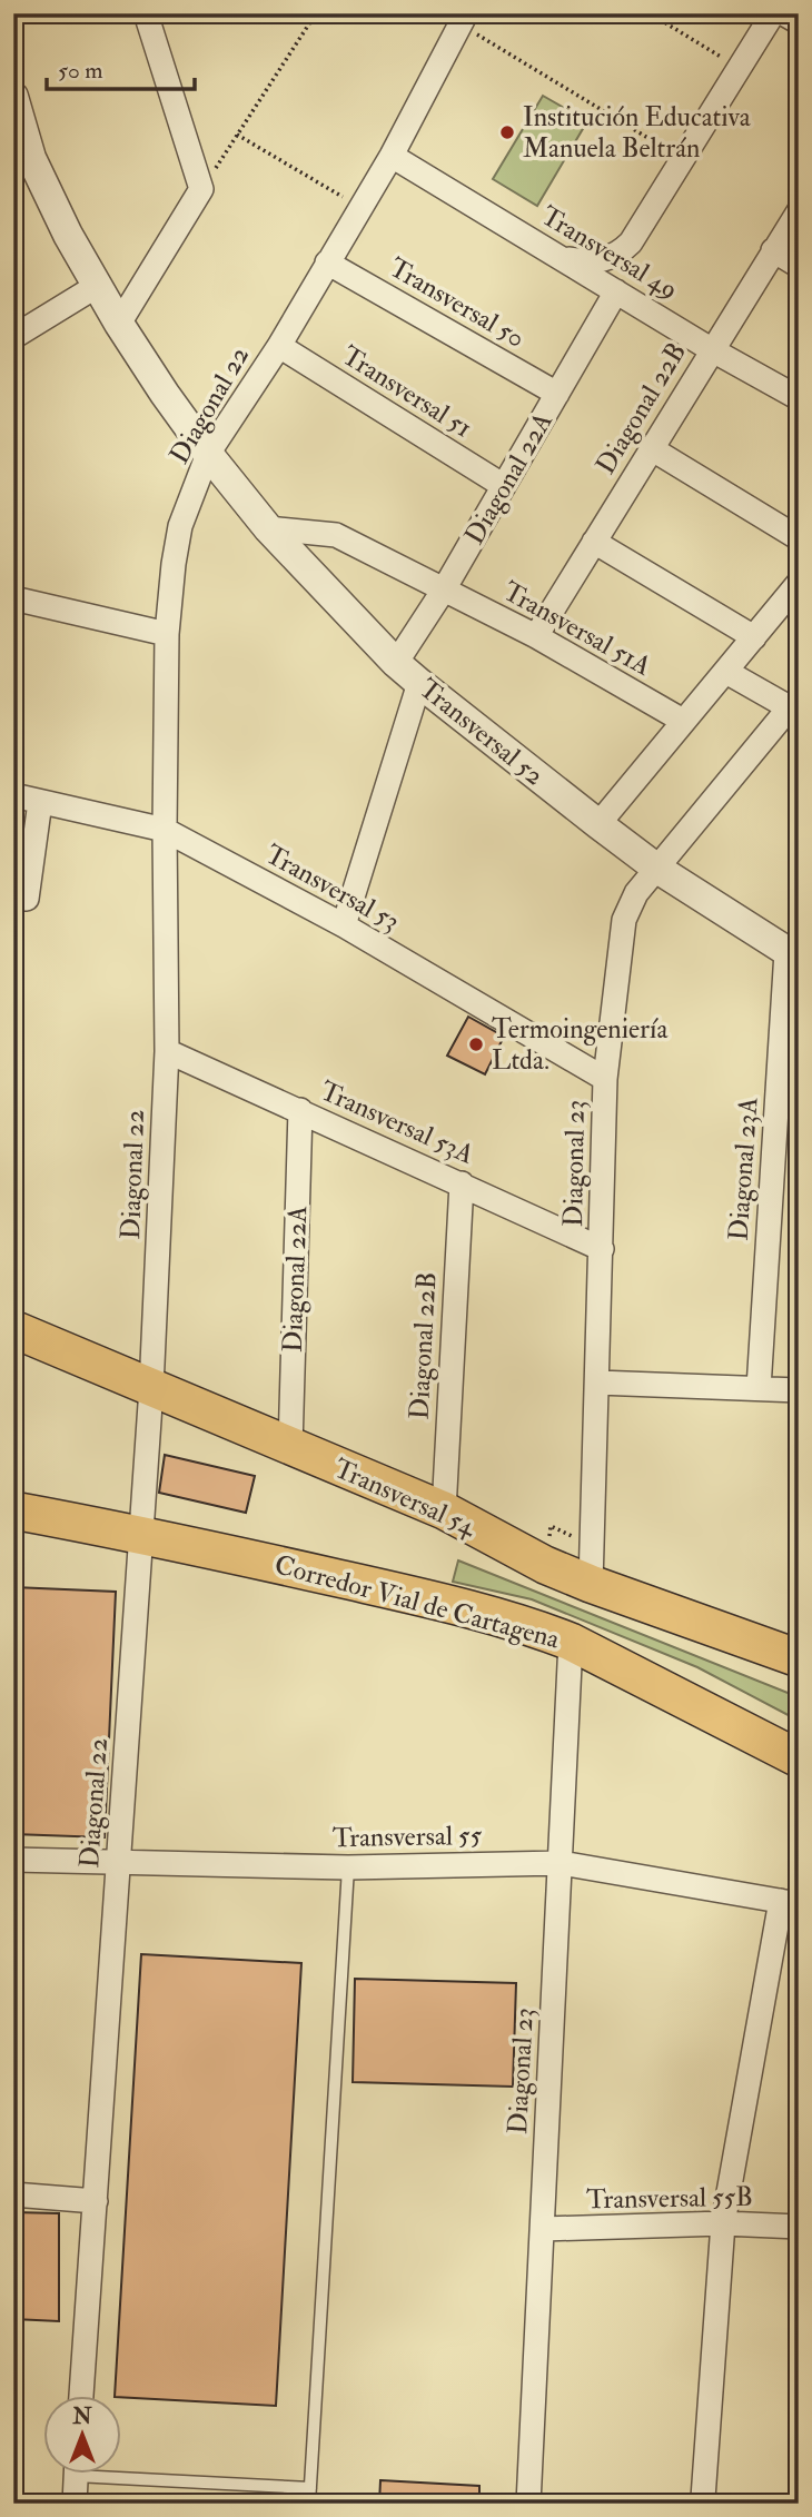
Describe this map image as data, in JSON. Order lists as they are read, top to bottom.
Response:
{
  "streets": {
    "main road": ["Transversal 54", "Corredor Vial de Cartagena"],
    "street": [
      "Transversal 49",
      "Transversal 50",
      "Transversal 51",
      "Diagonal 22",
      "Diagonal 22B",
      "Diagonal 22A",
      "Transversal 51A",
      "Transversal 52",
      "Transversal 53",
      "Transversal 53A",
      "Diagonal 23",
      "Diagonal 23A",
      "Transversal 55",
      "Transversal 55B"
    ]
  },
  "crossings": [
    ["Transversal 49", "Diagonal 22"],
    ["Transversal 49", "Diagonal 22B"],
    ["Transversal 49", "Diagonal 22A"],
    ["Transversal 50", "Diagonal 22"],
    ["Transversal 50", "Diagonal 22A"],
    ["Transversal 51", "Diagonal 22"],
    ["Transversal 51", "Diagonal 22A"],
    ["Diagonal 22", "Transversal 52"],
    ["Diagonal 22", "Transversal 53"],
    ["Diagonal 22", "Transversal 53A"],
    ["Diagonal 22", "Transversal 54"],
    ["Diagonal 22", "Corredor Vial de Cartagena"],
    ["Diagonal 22", "Transversal 55"],
    ["Diagonal 22B", "Transversal 51A"],
    ["Diagonal 22B", "Transversal 53A"],
    ["Diagonal 22B", "Transversal 54"],
    ["Diagonal 22A", "Transversal 51A"],
    ["Diagonal 22A", "Transversal 52"],
    ["Diagonal 22A", "Transversal 53A"],
    ["Diagonal 22A", "Transversal 54"],
    ["Transversal 51A", "Transversal 52"],
    ["Transversal 52", "Diagonal 23"],
    ["Transversal 52", "Diagonal 23A"],
    ["Transversal 53", "Diagonal 23"],
    ["Transversal 53A", "Diagonal 23"],
    ["Diagonal 23", "Transversal 54"],
    ["Diagonal 23", "Corredor Vial de Cartagena"],
    ["Diagonal 23", "Transversal 55"],
    ["Diagonal 23", "Transversal 55B"]
  ],
  "places": ["Institución Educativa Manuela Beltrán", "Termoingeniería Ltda."],
  "scale_bar": "50 m",
  "north": "top"
}
